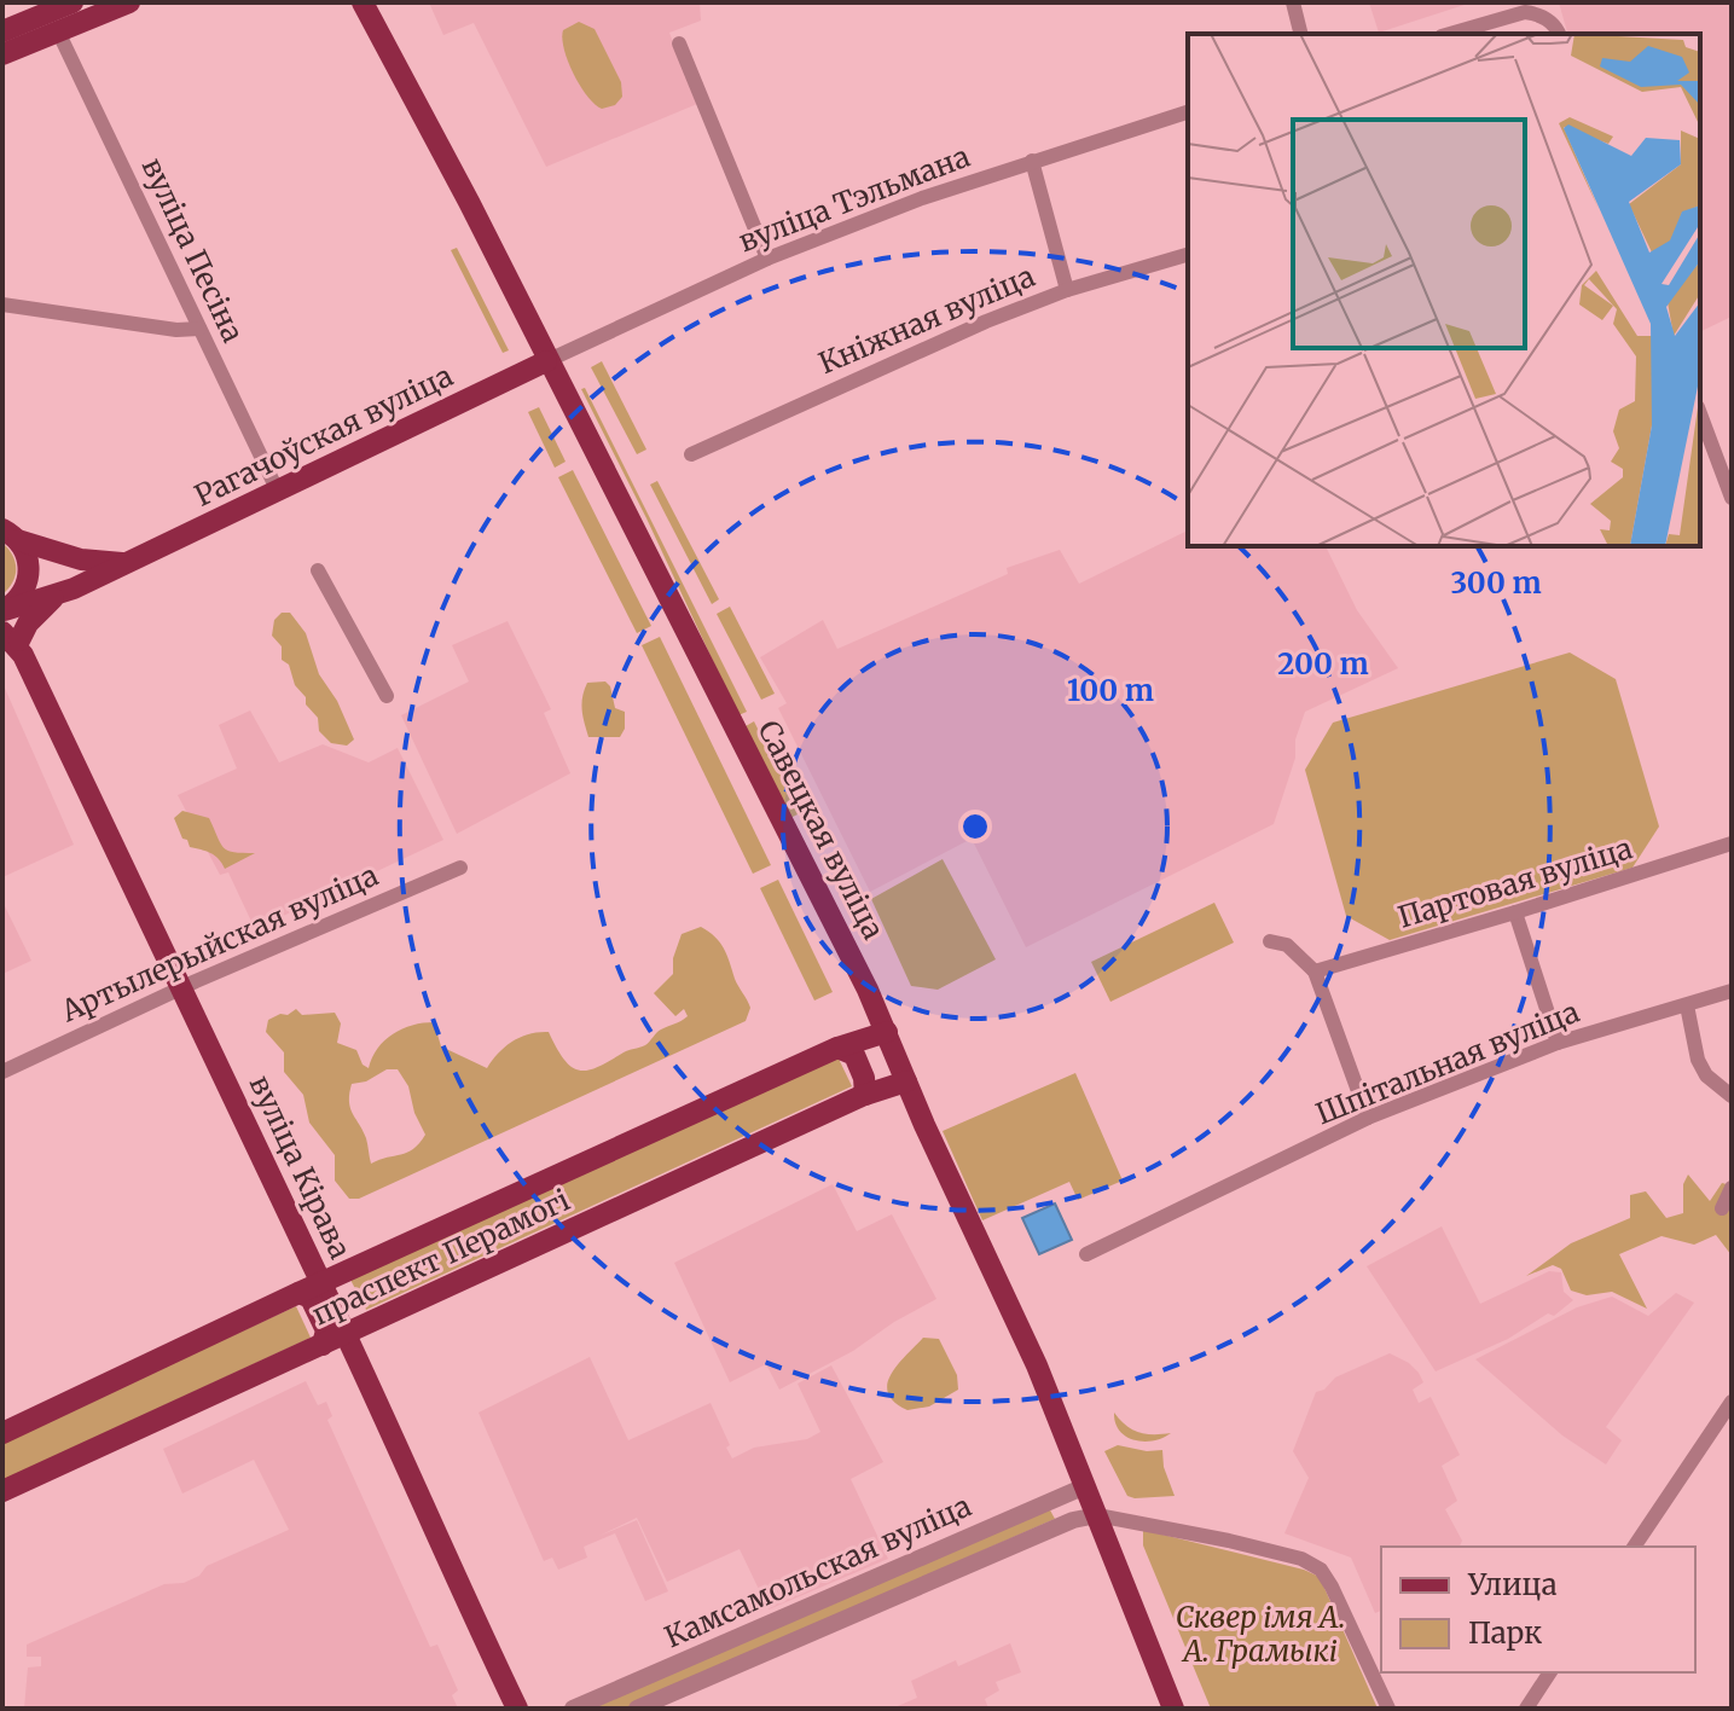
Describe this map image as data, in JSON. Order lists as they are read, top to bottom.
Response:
{
  "streets": {
    "main road": [
      "Рагачоўская вуліца",
      "Савецкая вуліца",
      "вуліца Кірава",
      "праспект Перамогі"
    ],
    "street": [
      "вуліца Тэльмана",
      "вуліца Песіна",
      "Кніжная вуліца",
      "Партовая вуліца",
      "Артылерыйская вуліца",
      "Шпітальная вуліца",
      "Камсамольская вуліца"
    ]
  },
  "crossings": [
    ["вуліца Тэльмана", "Рагачоўская вуліца"],
    ["вуліца Тэльмана", "Савецкая вуліца"],
    ["вуліца Песіна", "Рагачоўская вуліца"],
    ["Рагачоўская вуліца", "Савецкая вуліца"],
    ["Рагачоўская вуліца", "вуліца Кірава"],
    ["Савецкая вуліца", "праспект Перамогі"],
    ["Савецкая вуліца", "Камсамольская вуліца"],
    ["Артылерыйская вуліца", "вуліца Кірава"],
    ["вуліца Кірава", "праспект Перамогі"]
  ],
  "parks": ["Сквер імя А. А. Грамыкі"],
  "legend": ["Улица", "Парк"],
  "rings": ["300 m", "200 m", "100 m"]
}
